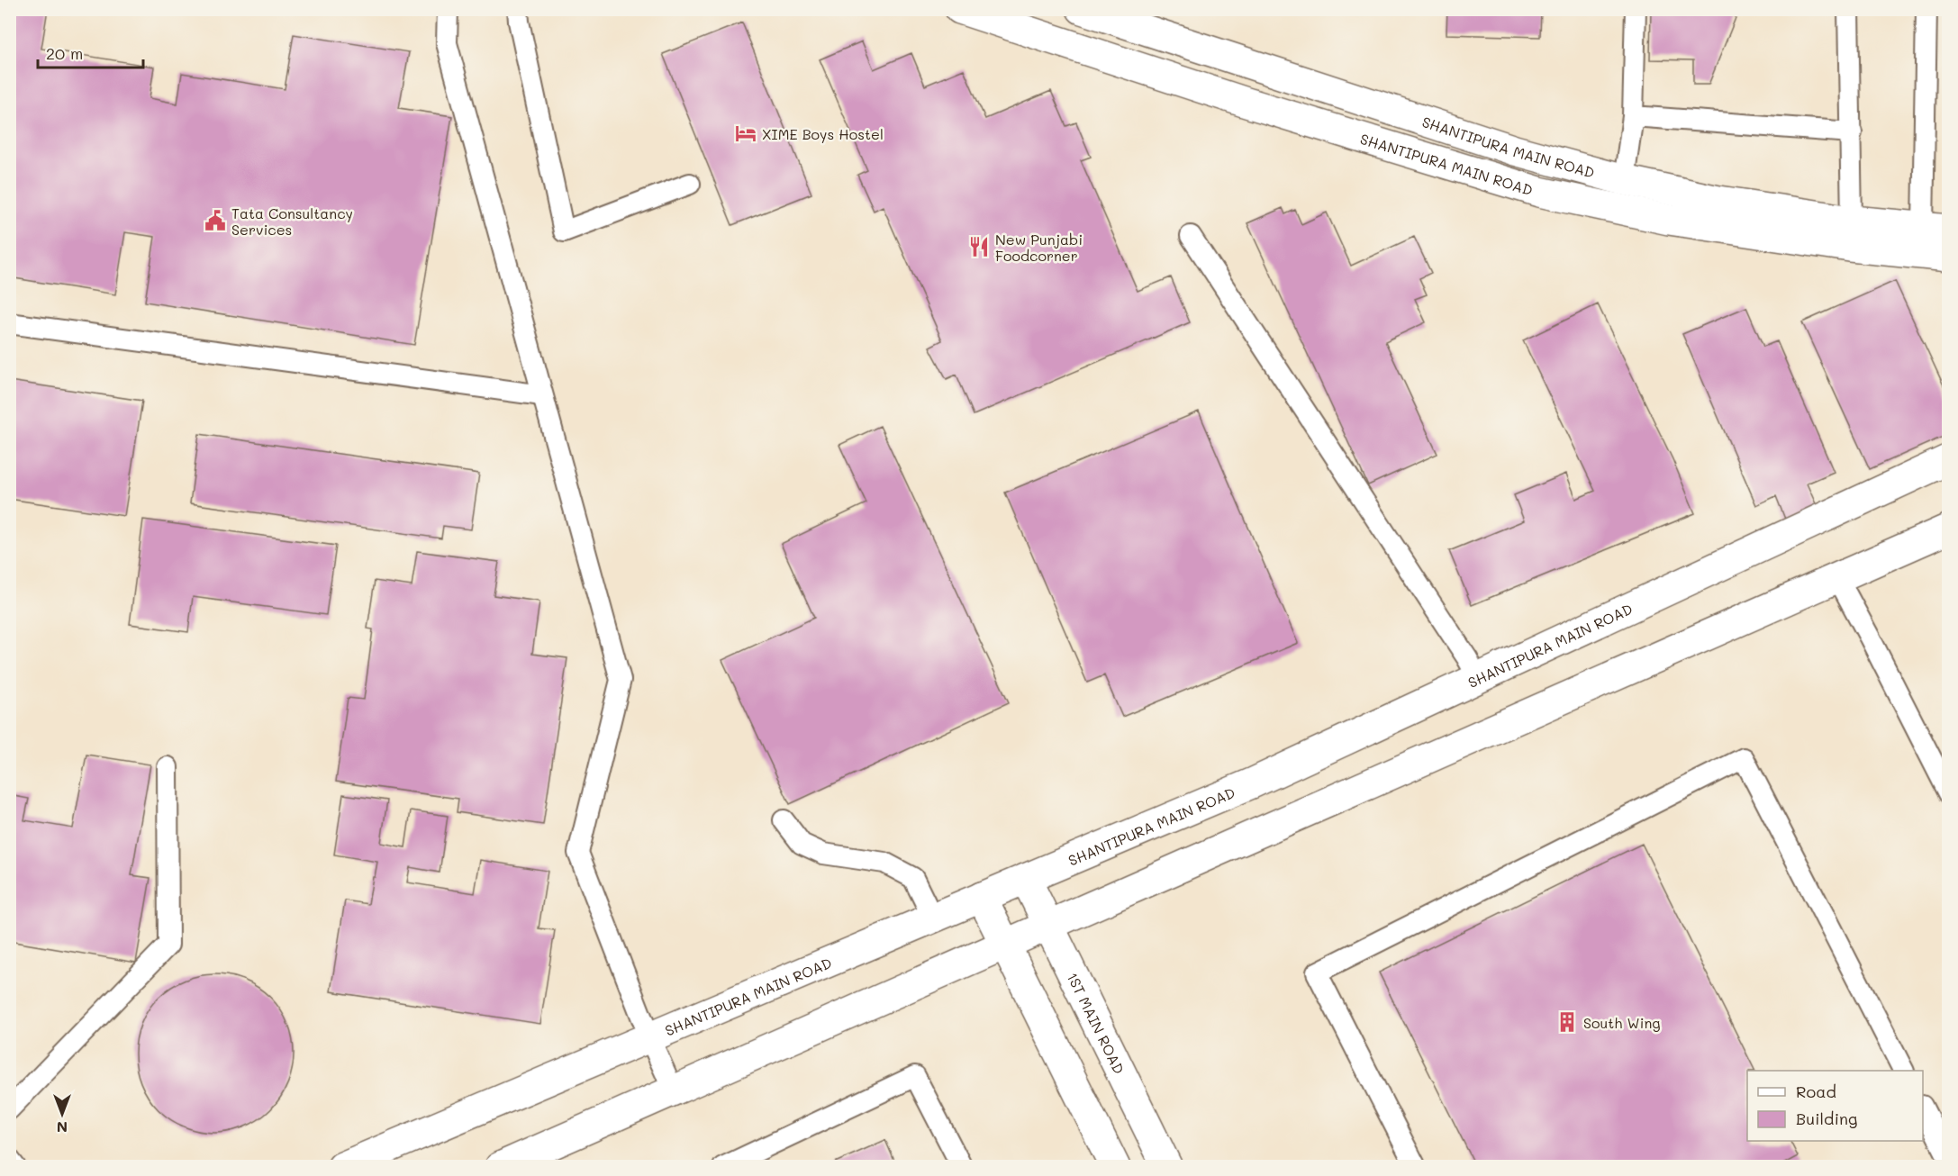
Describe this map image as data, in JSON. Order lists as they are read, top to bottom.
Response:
{
  "streets": {
    "street": ["SHANTIPURA MAIN ROAD", "1ST MAIN ROAD"]
  },
  "crossings": [
    ["SHANTIPURA MAIN ROAD", "1ST MAIN ROAD"]
  ],
  "places": {
    "hotel": ["XIME Boys Hostel"],
    "public building": ["Tata Consultancy Services"],
    "restaurant": ["New Punjabi Foodcorner"],
    "building": ["South Wing"]
  },
  "legend": ["Road", "Building"],
  "scale_bar": "20 m",
  "north": "bottom"
}
